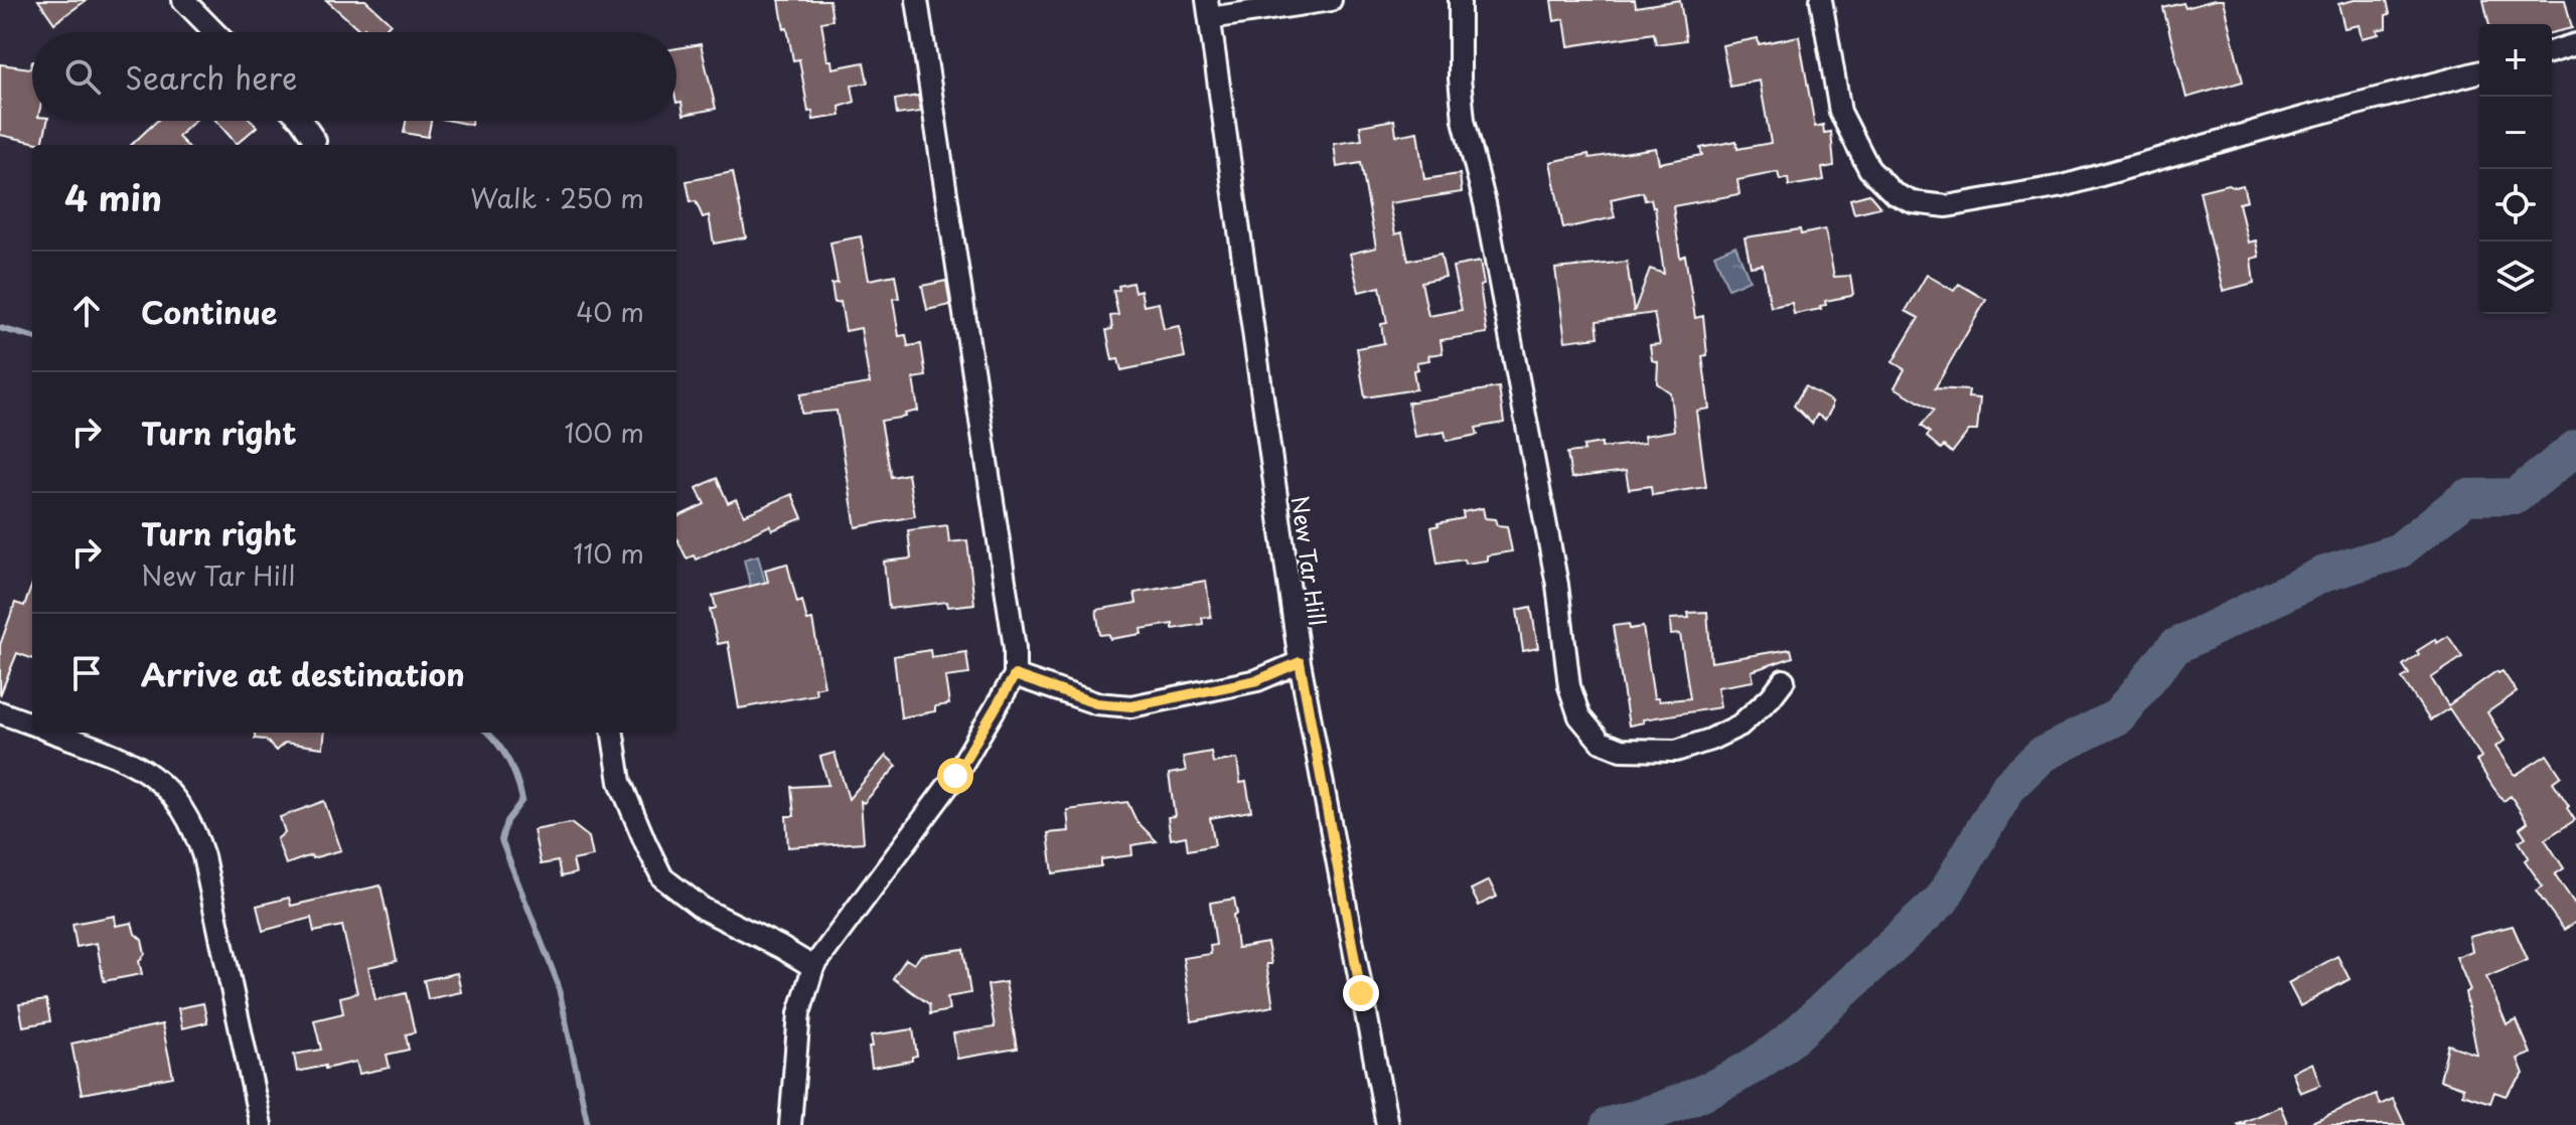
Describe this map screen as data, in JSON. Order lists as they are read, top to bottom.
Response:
{
  "streets": {
    "street": ["New Tar Hill"]
  },
  "page": {
    "map_buttons": ["+", "−"],
    "search": "Search here",
    "heading": ["4 min", "Walk · 250 m"],
    "list": [
      ["Continue", "40 m"],
      ["Turn right", "100 m"],
      ["Turn right", "New Tar Hill", "110 m"],
      "Arrive at destination"
    ]
  }
}
